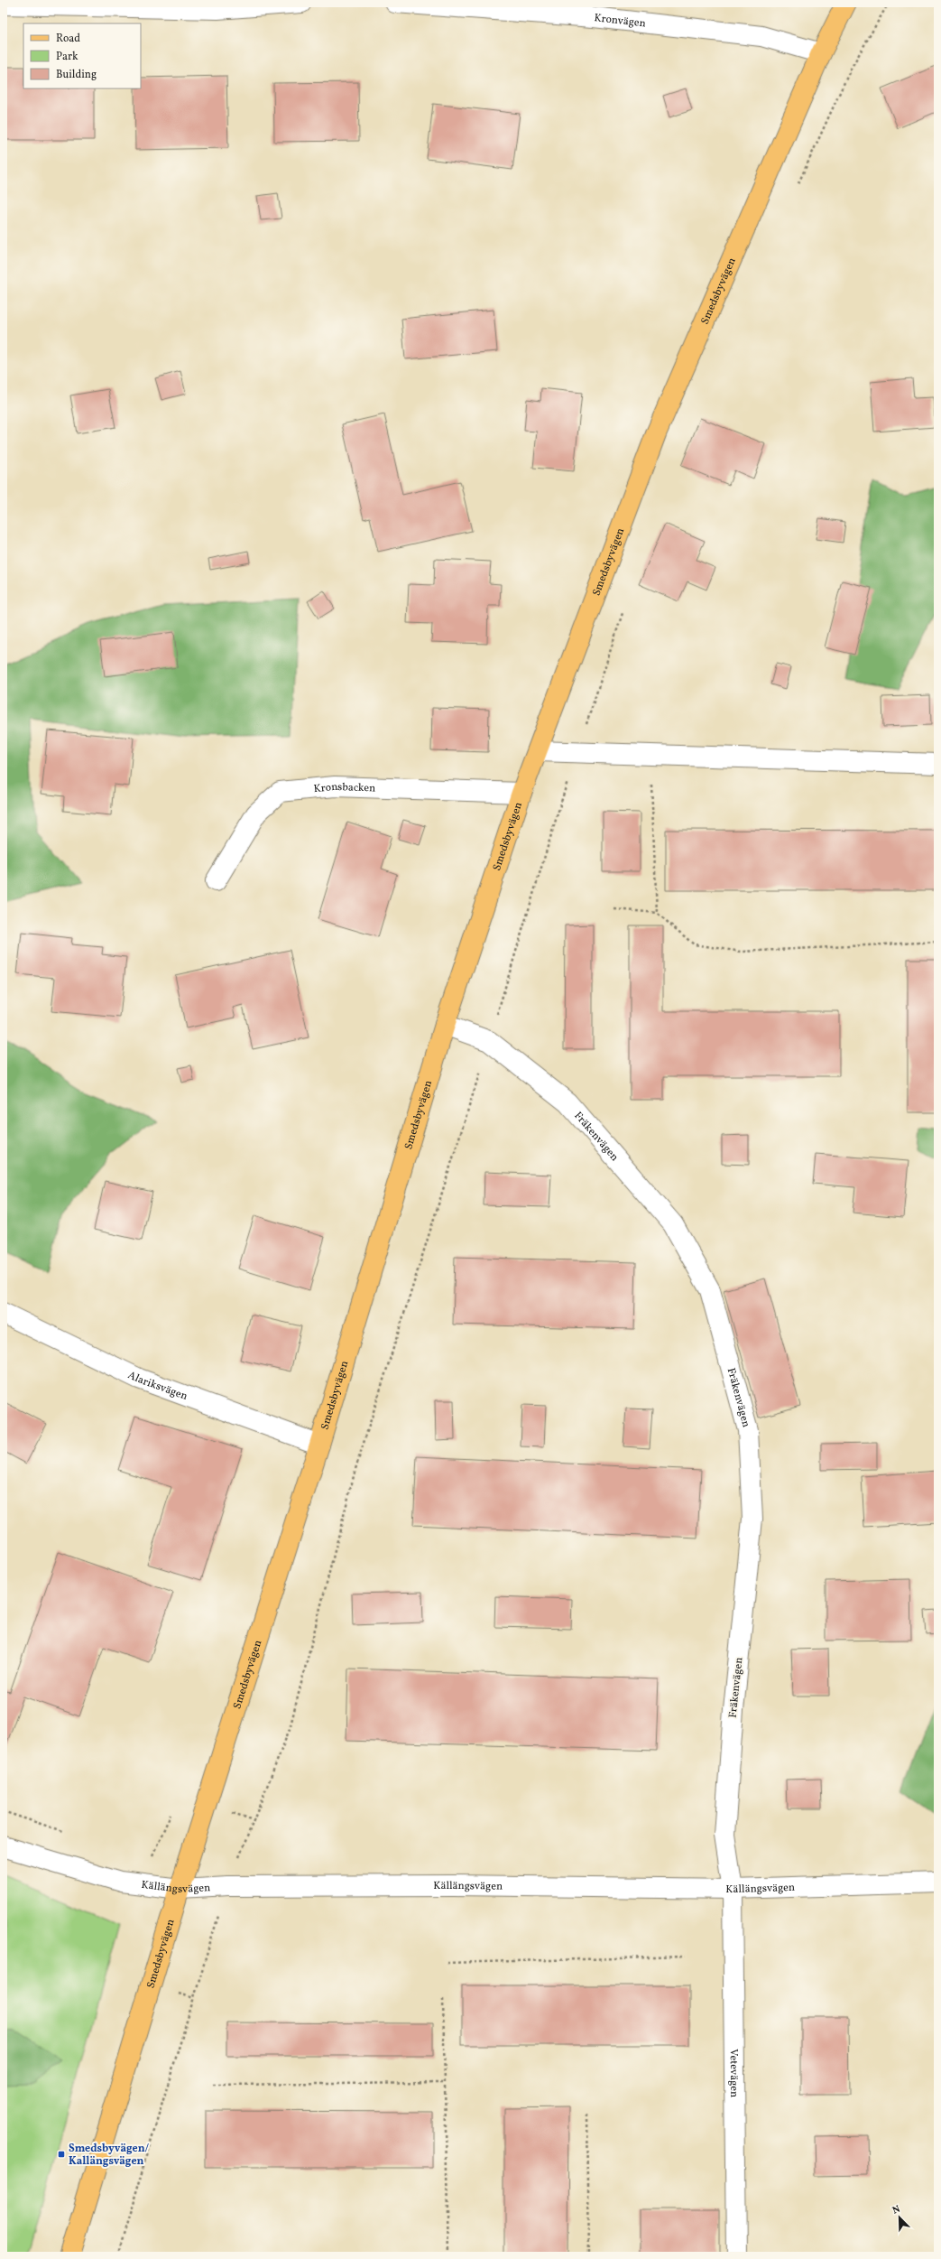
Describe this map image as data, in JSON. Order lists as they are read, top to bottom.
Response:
{
  "streets": {
    "main road": ["Smedsbyvägen"],
    "street": [
      "Kronvägen",
      "Kronsbacken",
      "Fräkenvägen",
      "Alariksvägen",
      "Källängsvägen",
      "Vetevägen"
    ]
  },
  "crossings": [
    ["Kronvägen", "Smedsbyvägen"],
    ["Smedsbyvägen", "Kronsbacken"],
    ["Smedsbyvägen", "Fräkenvägen"],
    ["Smedsbyvägen", "Alariksvägen"],
    ["Smedsbyvägen", "Källängsvägen"],
    ["Fräkenvägen", "Källängsvägen"],
    ["Fräkenvägen", "Vetevägen"],
    ["Källängsvägen", "Vetevägen"]
  ],
  "places": {
    "transit": ["Smedsbyvägen/ Kallängsvägen"]
  },
  "legend": ["Road", "Park", "Building"],
  "north": "top left"
}
